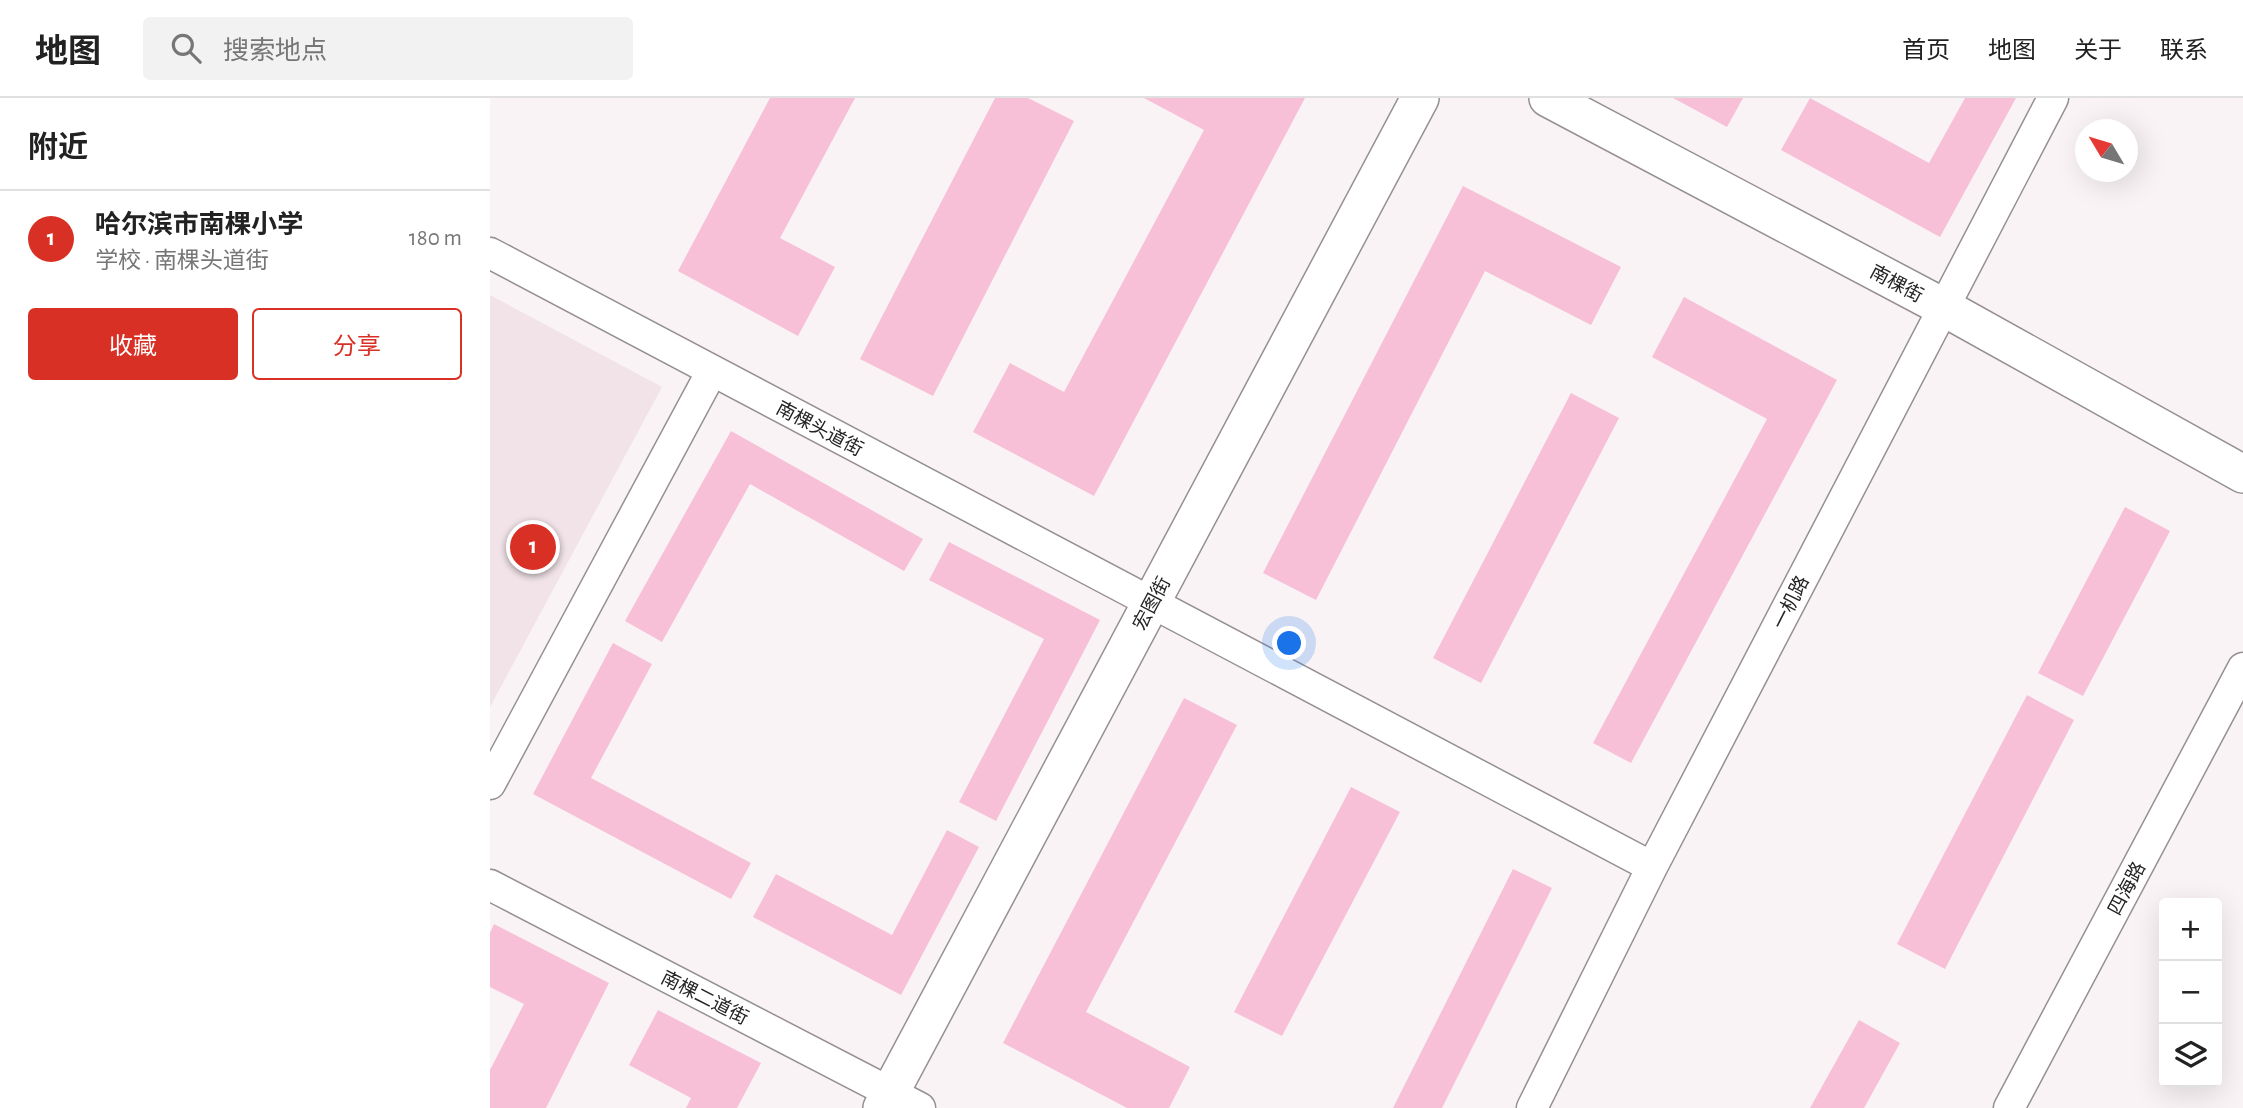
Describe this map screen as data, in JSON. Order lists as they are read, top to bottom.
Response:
{
  "streets": {
    "street": [
      "南棵街",
      "南棵头道街",
      "一机路",
      "宏图街",
      "四海路",
      "南棵二道街"
    ]
  },
  "crossings": [
    ["南棵街", "一机路"],
    ["南棵头道街", "一机路"],
    ["南棵头道街", "宏图街"],
    ["宏图街", "南棵二道街"]
  ],
  "north": "top left",
  "page": {
    "header": "地图",
    "search": "搜索地点",
    "nav": [
      "首页",
      "地图",
      "关于",
      "联系"
    ],
    "heading": "附近",
    "list": [
      {
        "mark": "1",
        "name": "哈尔滨市南棵小学",
        "note": "学校 · 南棵头道街",
        "value": "180 m"
      }
    ],
    "buttons": ["收藏", "分享"],
    "pins": "1",
    "map_buttons": ["+", "−"]
  }
}
